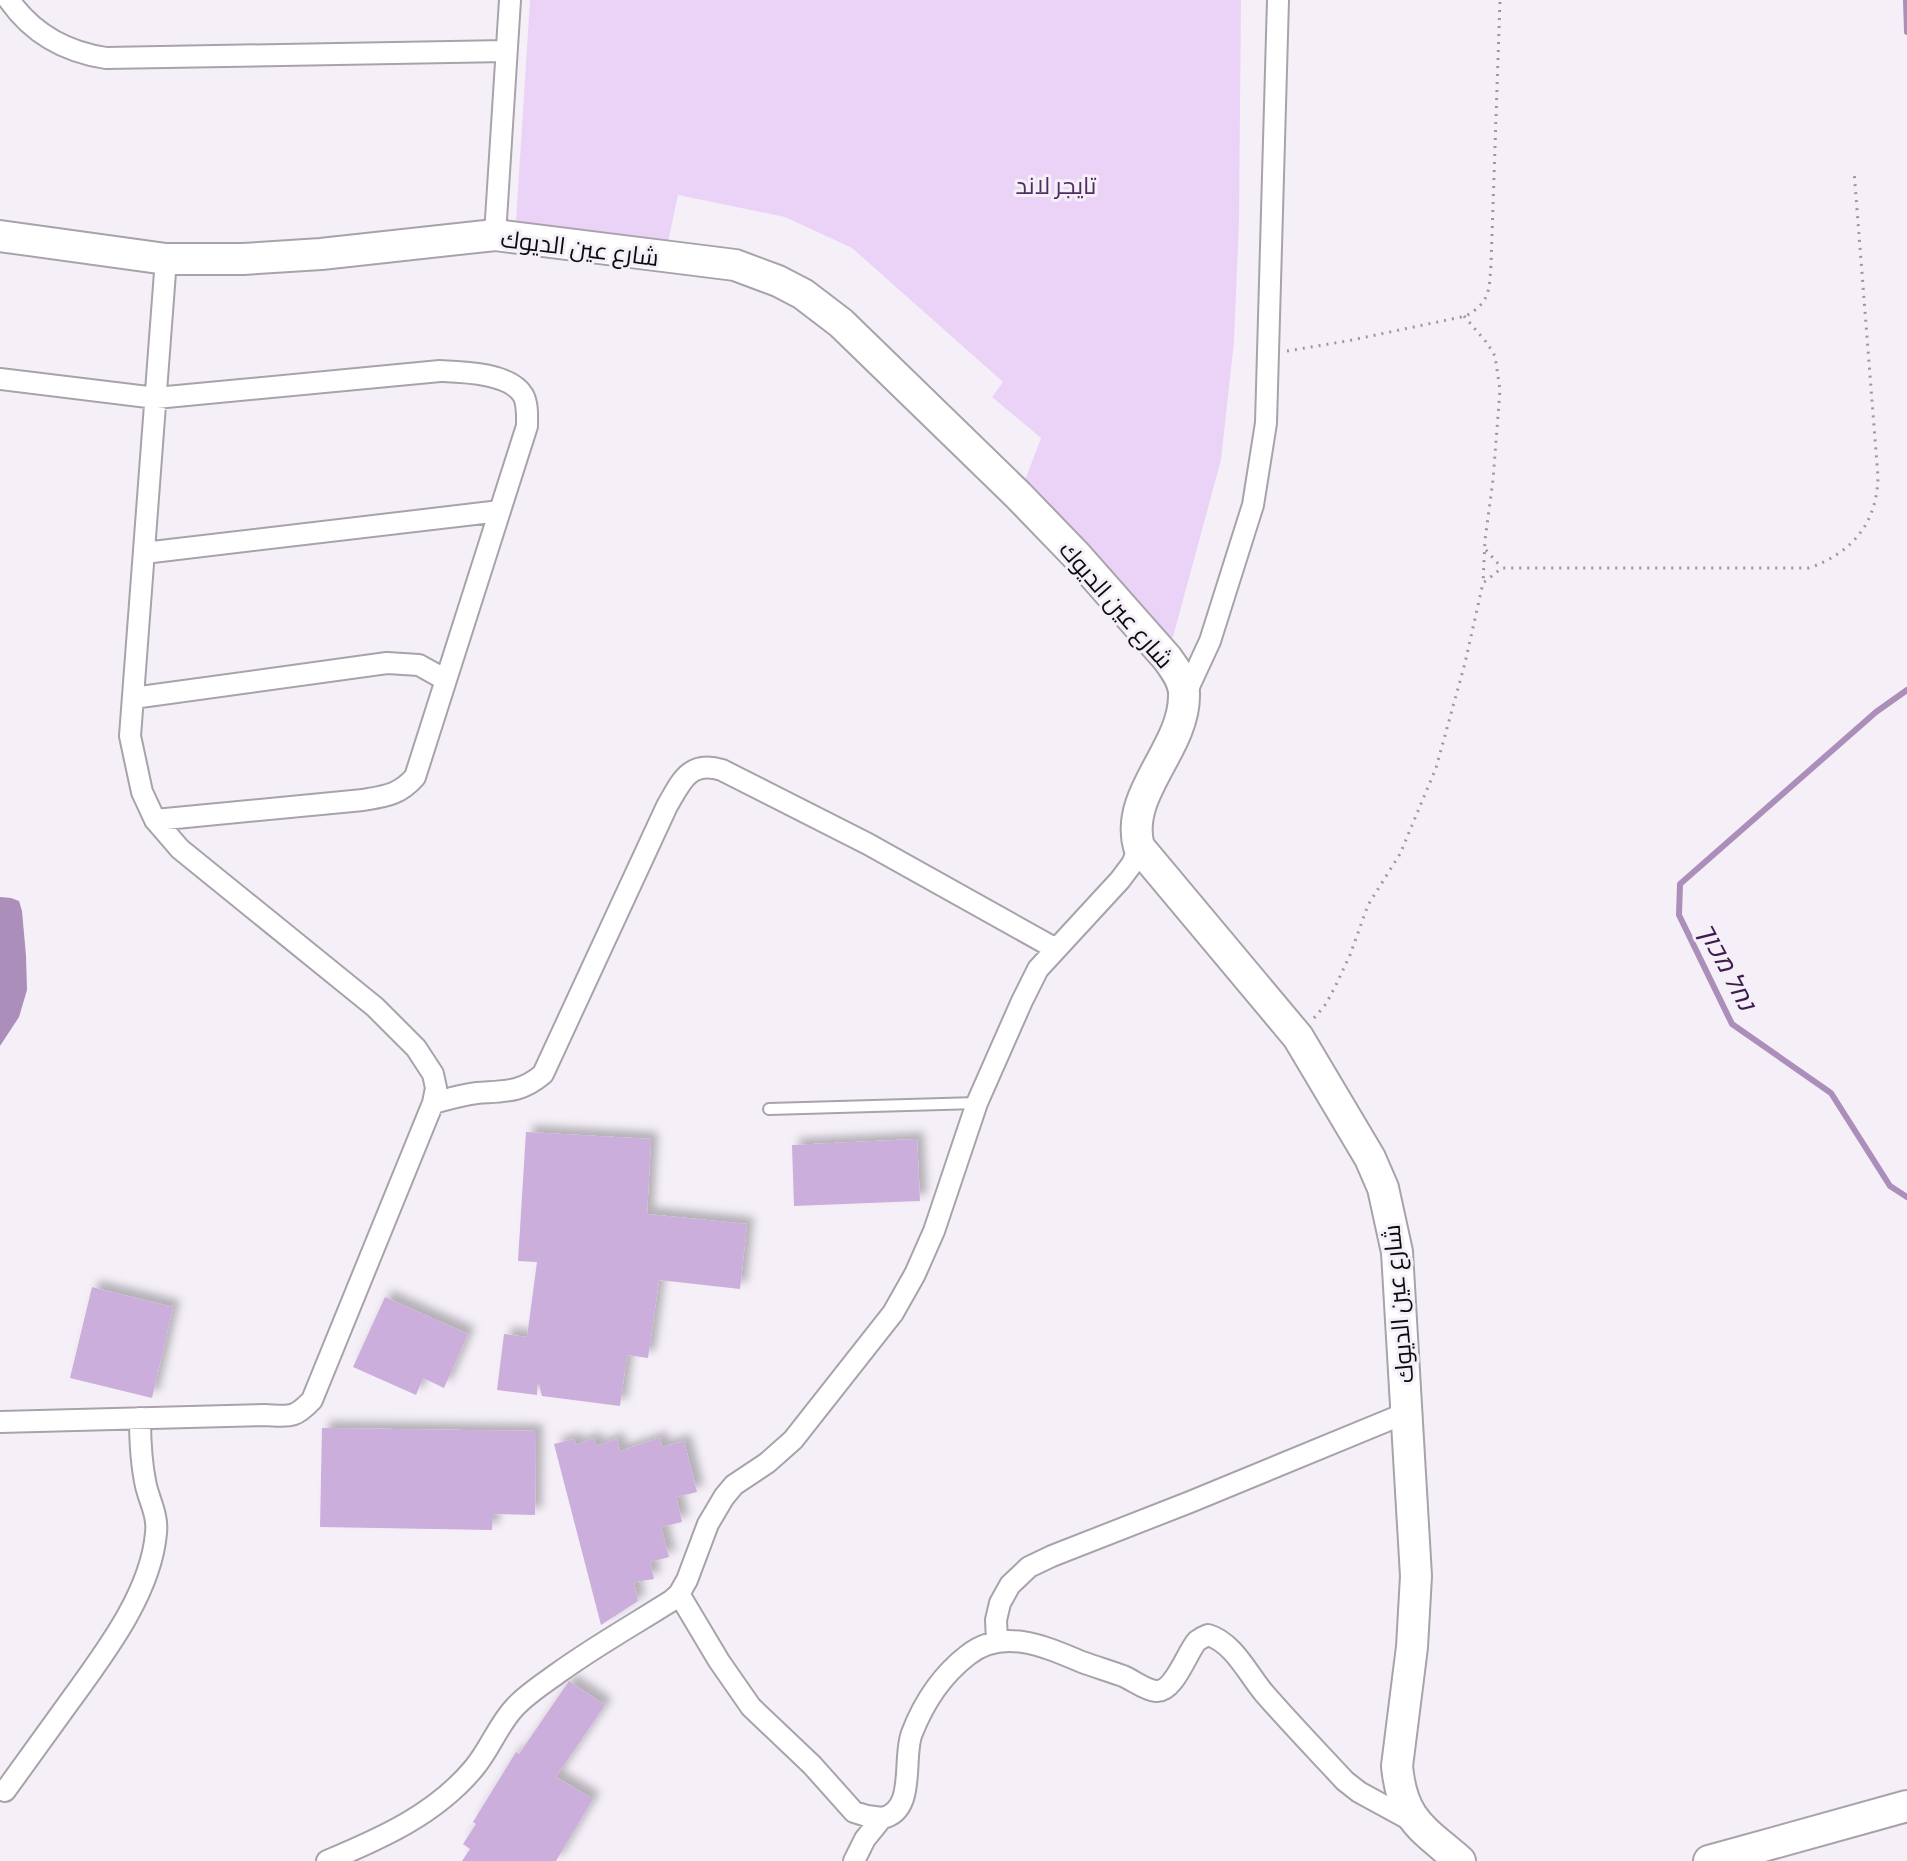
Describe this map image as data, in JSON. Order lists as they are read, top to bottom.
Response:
{
  "streets": {
    "street": ["شارع عين الديوك"]
  },
  "water": ["נחל מכוך"],
  "parks": ["تايجر لاند"]
}
